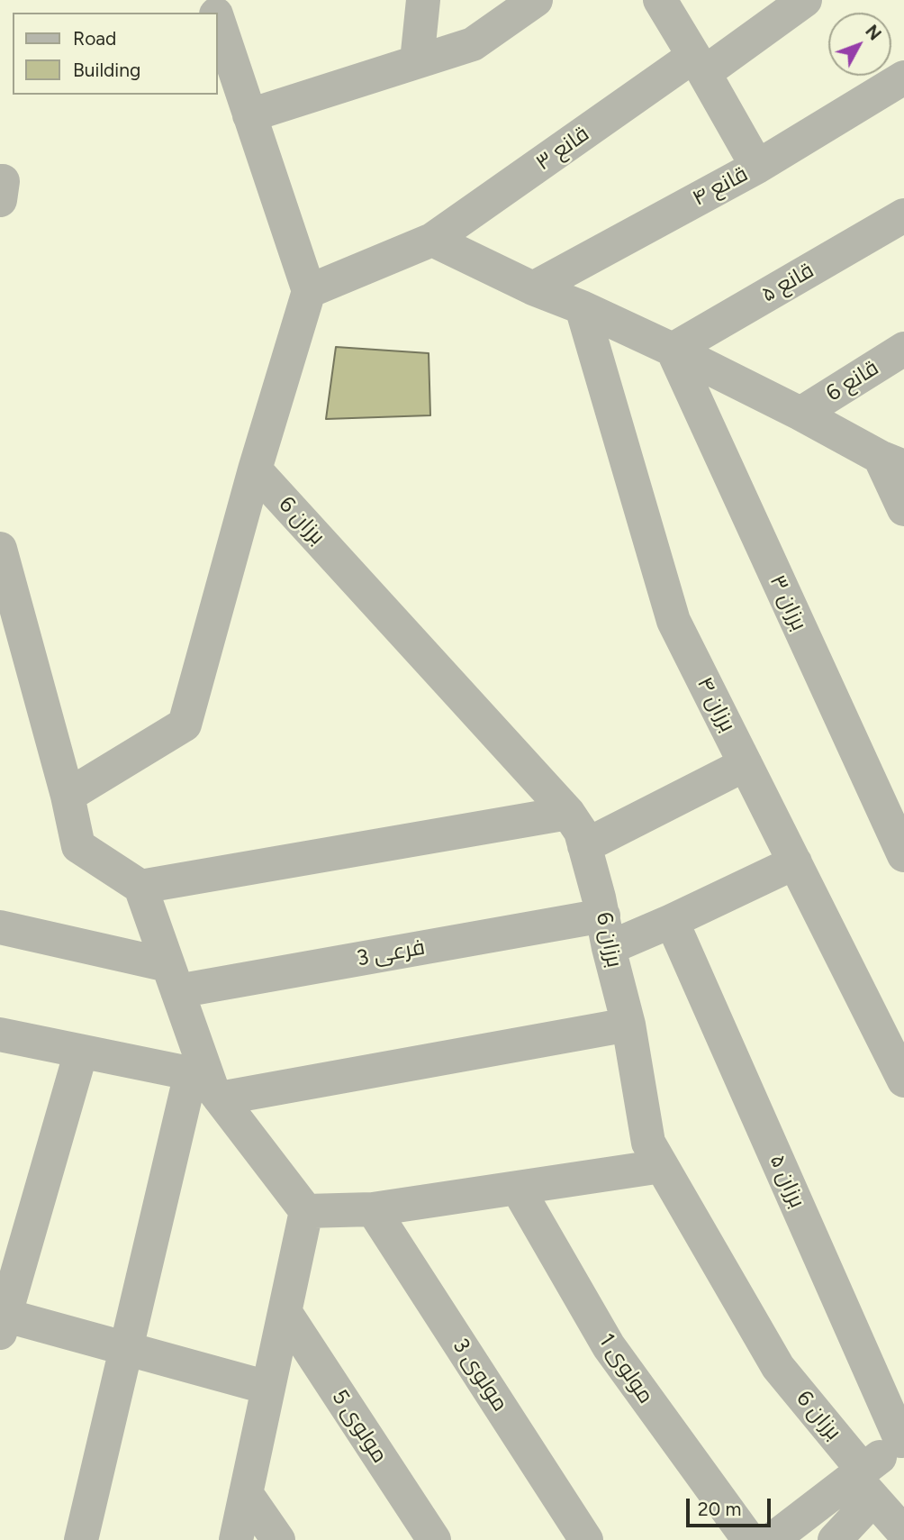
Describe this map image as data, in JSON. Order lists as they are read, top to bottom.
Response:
{
  "streets": {
    "street": [
      "قانع ۳",
      "قانع ۴",
      "قانع ۵",
      "قانع 6",
      "برزان 6",
      "برزان ۳",
      "برزان ۴",
      "فرعی 3",
      "برزان ۵",
      "مولوی 1",
      "مولوی 3",
      "مولوی 5"
    ]
  },
  "crossings": [
    ["قانع ۵", "برزان ۳"],
    ["برزان 6", "فرعی 3"],
    ["برزان ۴", "فرعی 3"],
    ["فرعی 3", "برزان ۵"]
  ],
  "legend": ["Road", "Building"],
  "scale_bar": "20 m",
  "north": "top right"
}
